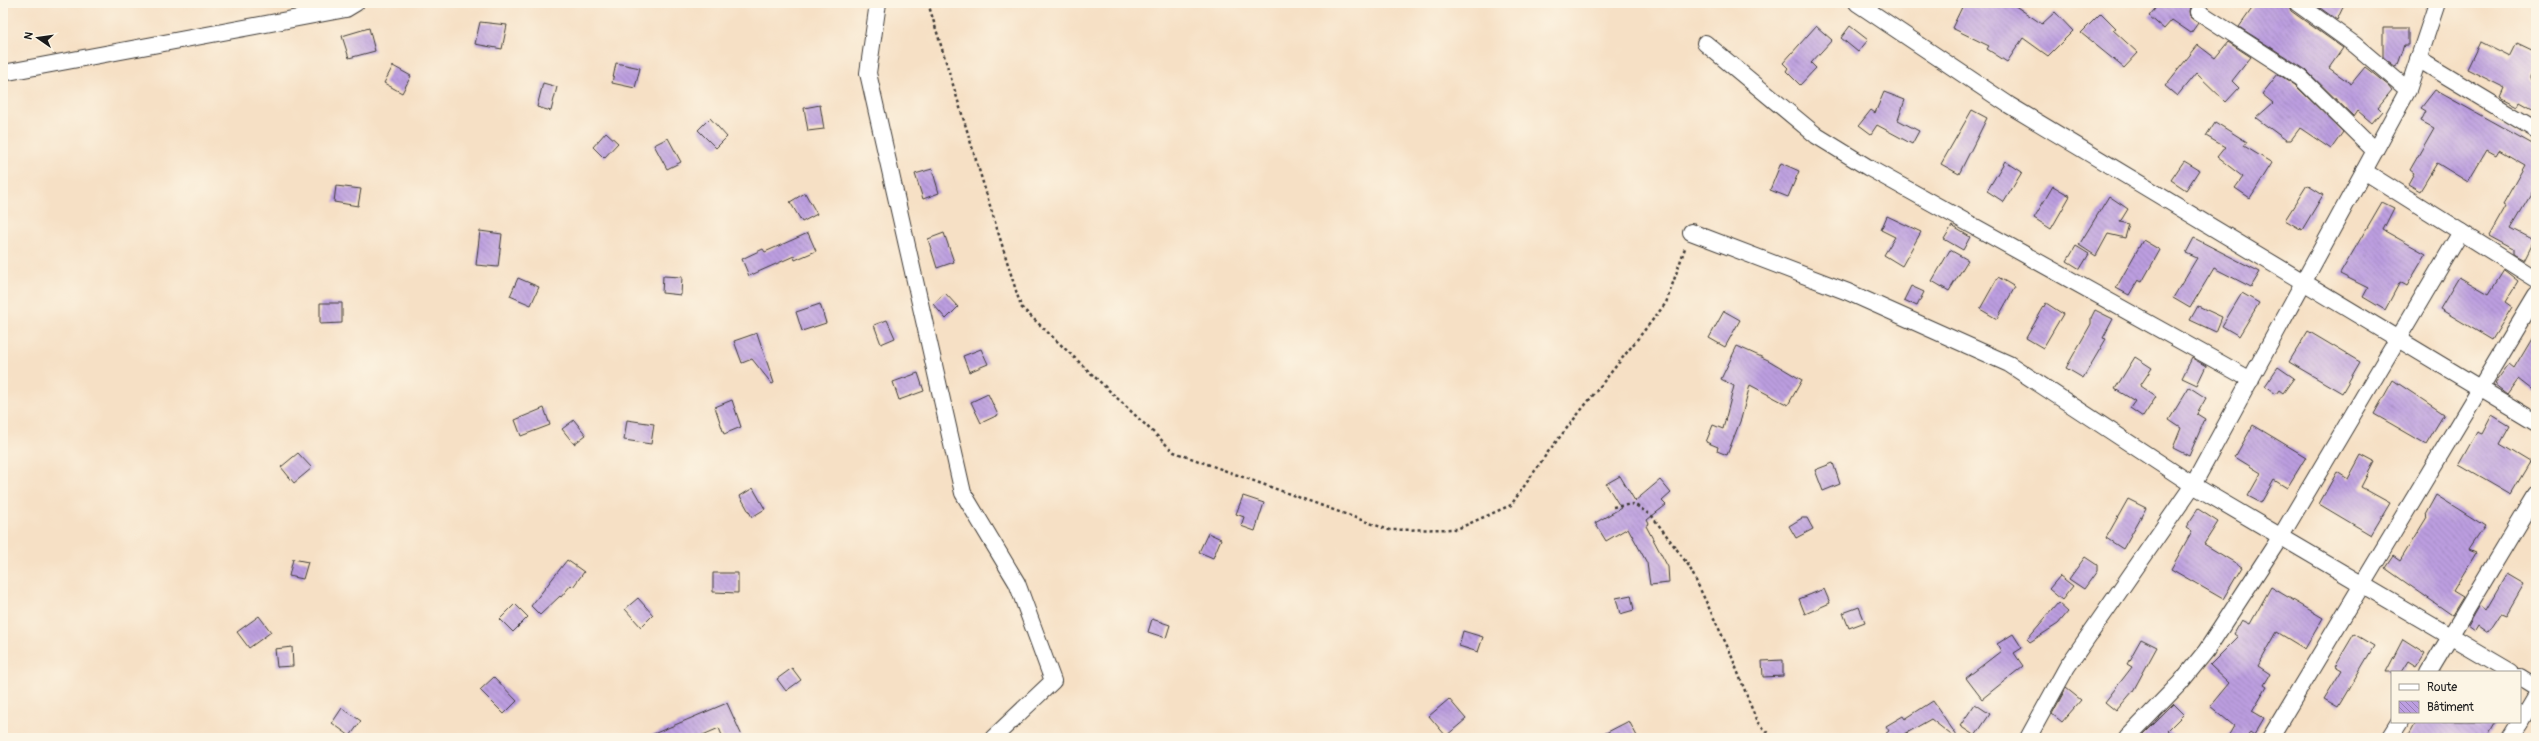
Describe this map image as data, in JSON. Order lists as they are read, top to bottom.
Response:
{
  "legend": ["Route", "Bâtiment"],
  "north": "left"
}
